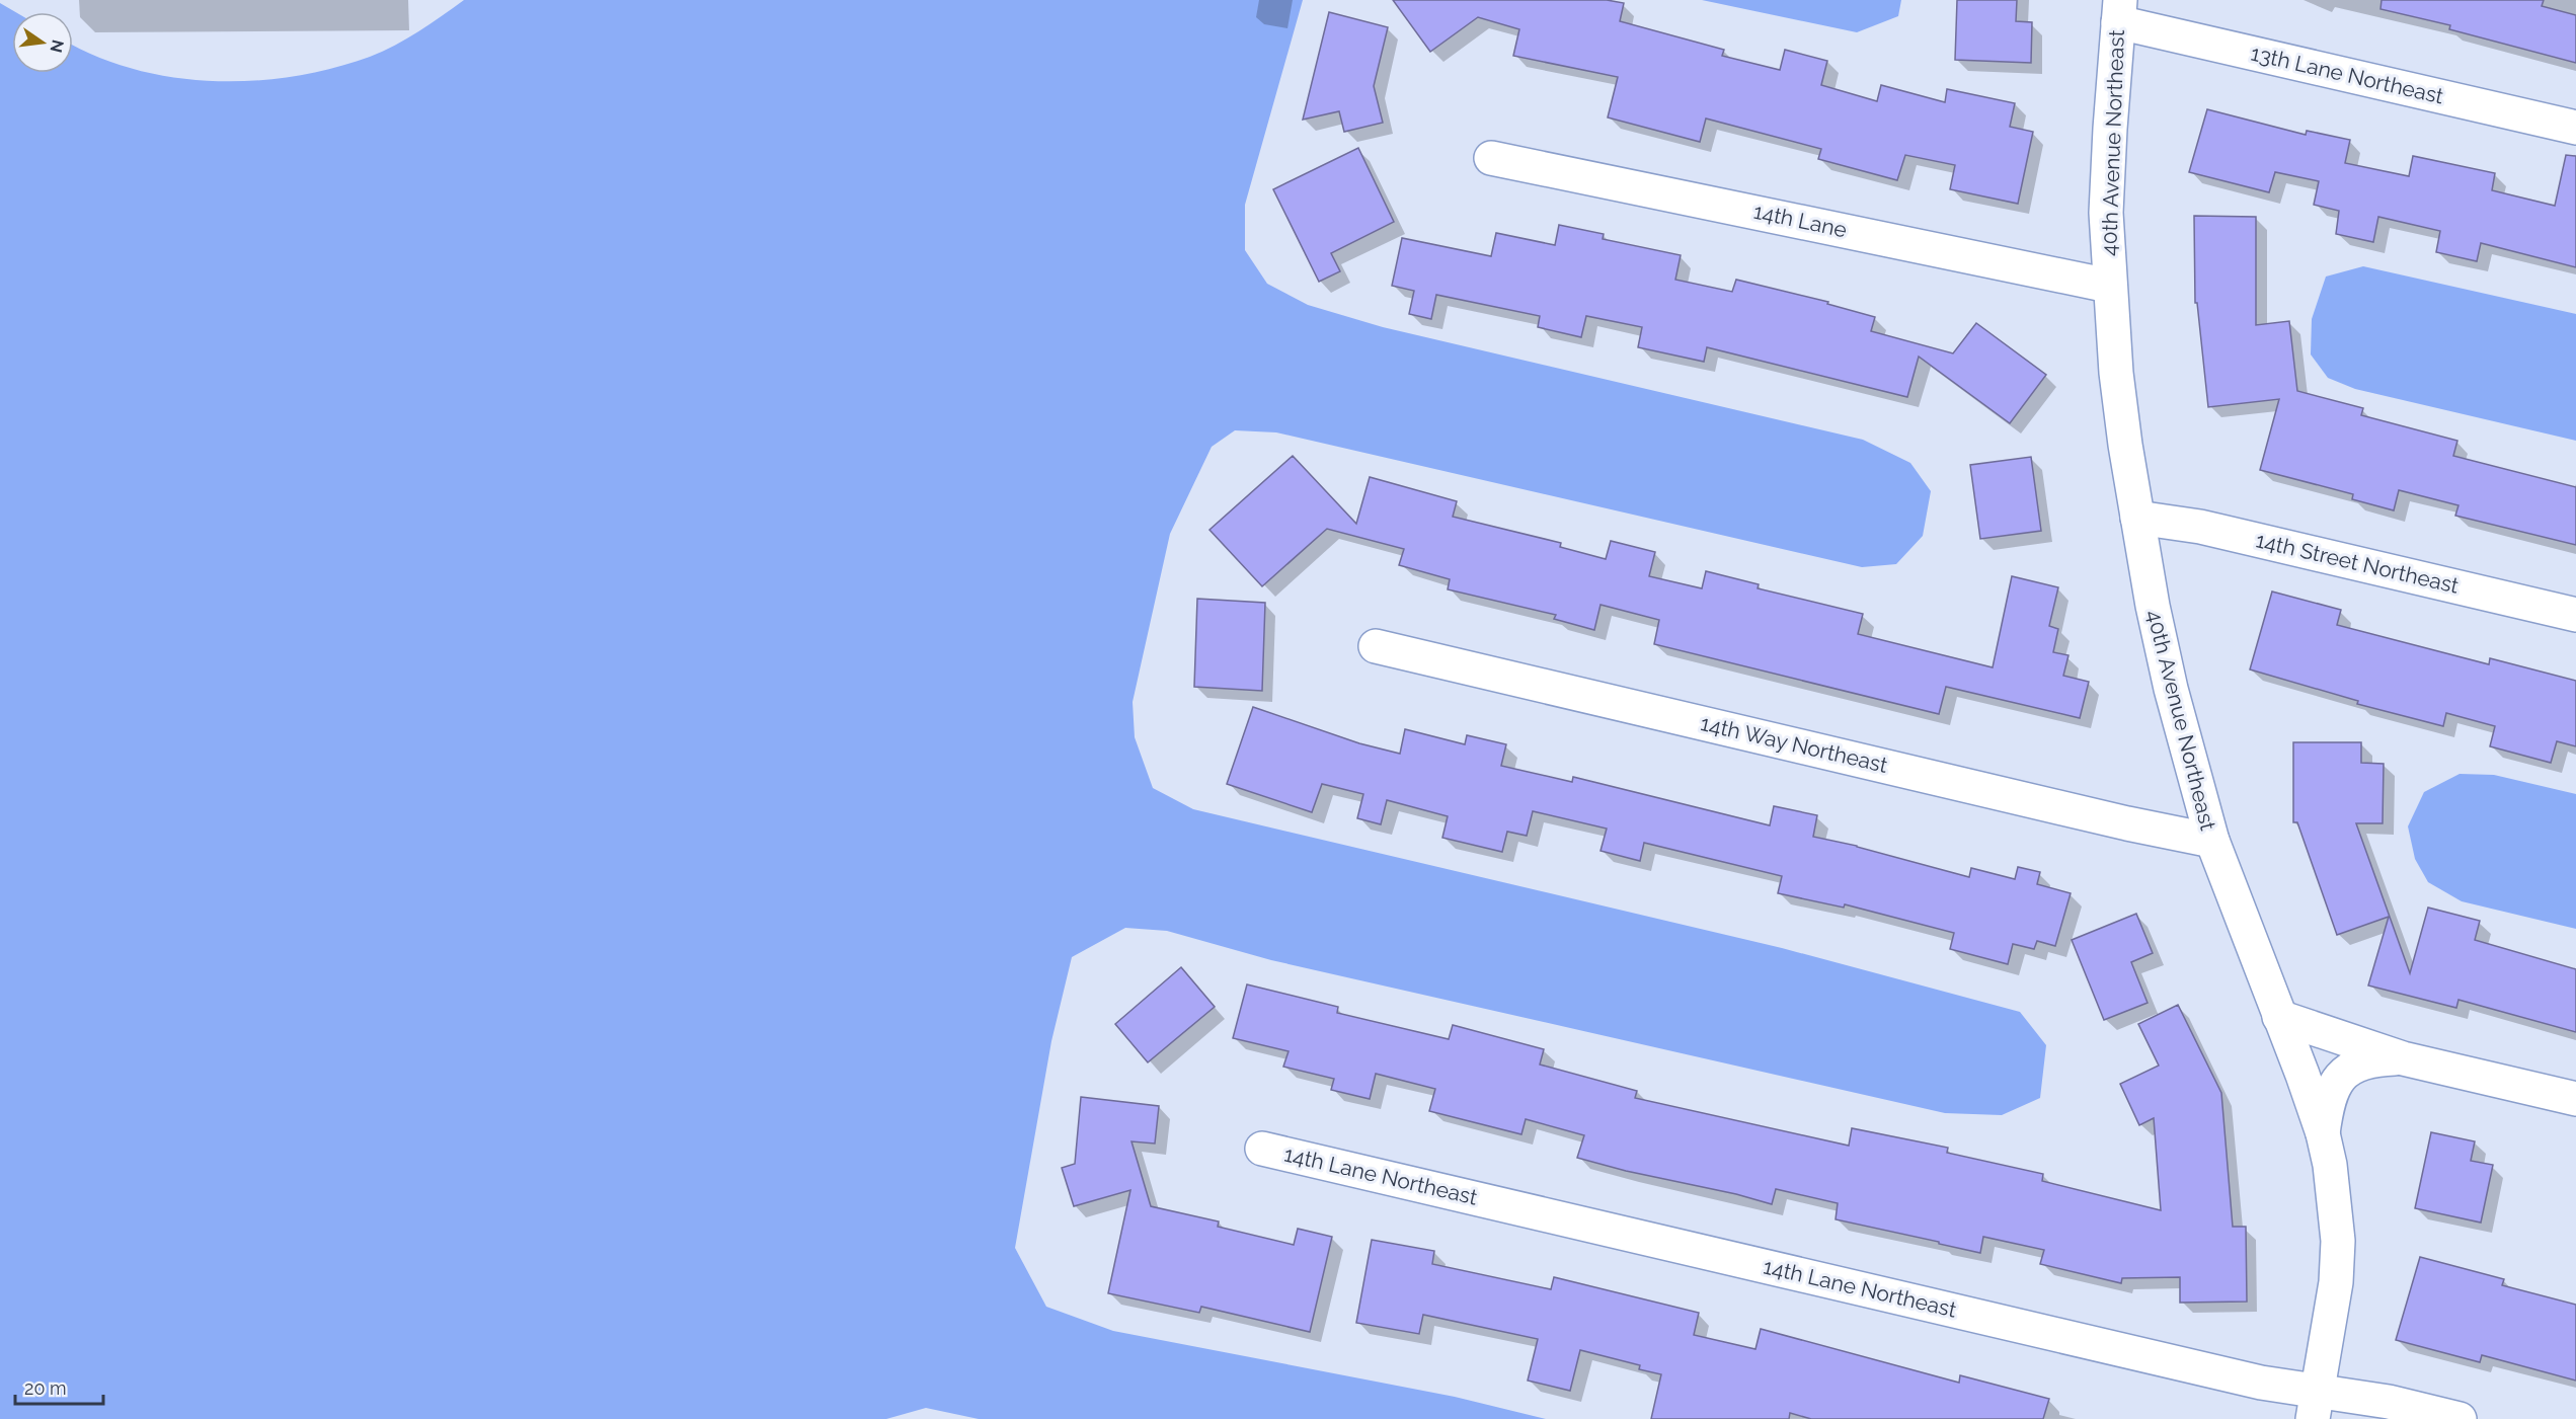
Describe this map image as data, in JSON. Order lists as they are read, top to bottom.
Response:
{
  "streets": {
    "street": [
      "13th Lane Northeast",
      "40th Avenue Northeast",
      "14th Lane",
      "14th Street Northeast",
      "14th Way Northeast",
      "14th Lane Northeast"
    ]
  },
  "crossings": [
    ["13th Lane Northeast", "40th Avenue Northeast"],
    ["40th Avenue Northeast", "14th Lane"],
    ["40th Avenue Northeast", "14th Street Northeast"],
    ["40th Avenue Northeast", "14th Way Northeast"],
    ["40th Avenue Northeast", "14th Lane Northeast"]
  ],
  "scale_bar": "20 m",
  "north": "right"
}
